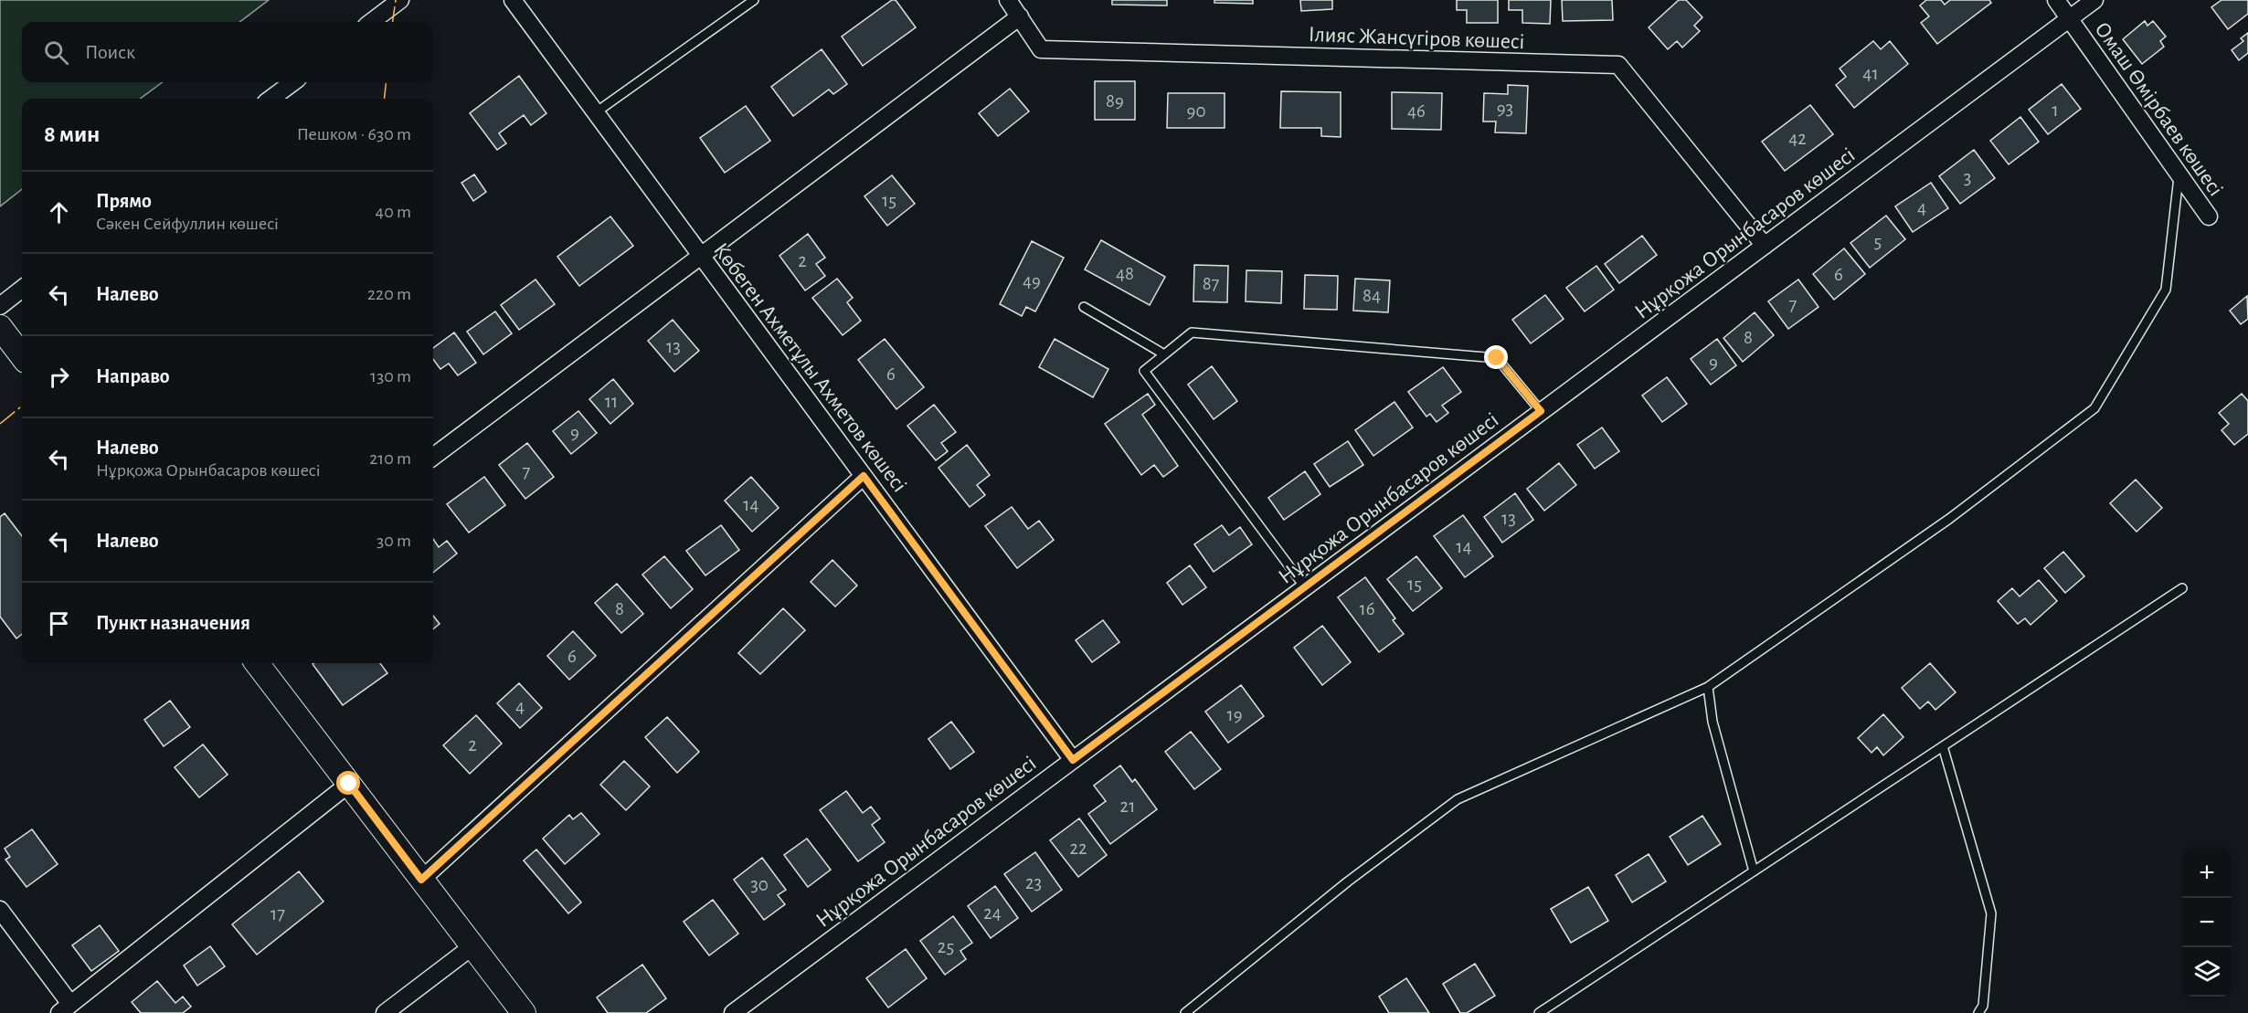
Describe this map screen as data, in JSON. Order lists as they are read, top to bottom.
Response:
{
  "streets": {
    "street": [
      "Ілияс Жансүгіров көшесі",
      "Омаш Өмірбаев көшесі",
      "Нұрқожа Орынбасаров көшесі",
      "Көбеген Ахметұлы Ахметов көшесі"
    ]
  },
  "crossings": [
    ["Ілияс Жансүгіров көшесі", "Нұрқожа Орынбасаров көшесі"],
    ["Омаш Өмірбаев көшесі", "Нұрқожа Орынбасаров көшесі"],
    ["Нұрқожа Орынбасаров көшесі", "Көбеген Ахметұлы Ахметов көшесі"]
  ],
  "house_numbers": [
    "41",
    "89",
    "93",
    "1",
    "90",
    "46",
    "42",
    "3",
    "15",
    "4",
    "5",
    "2",
    "48",
    "6",
    "49",
    "87",
    "84",
    "7",
    "8",
    "13",
    "9",
    "6",
    "11",
    "9",
    "7",
    "14",
    "13",
    "14",
    "15",
    "8",
    "16",
    "6",
    "4",
    "19",
    "2",
    "21",
    "22",
    "23",
    "30",
    "24",
    "17",
    "25"
  ],
  "page": {
    "search": "Поиск",
    "heading": ["8 мин", "Пешком · 630 m"],
    "list": [
      ["Прямо", "Сәкен Сейфуллин көшесі", "40 m"],
      ["Налево", "220 m"],
      ["Направо", "130 m"],
      ["Налево", "Нұрқожа Орынбасаров көшесі", "210 m"],
      ["Налево", "30 m"],
      "Пункт назначения"
    ],
    "map_buttons": ["+", "−"]
  }
}
